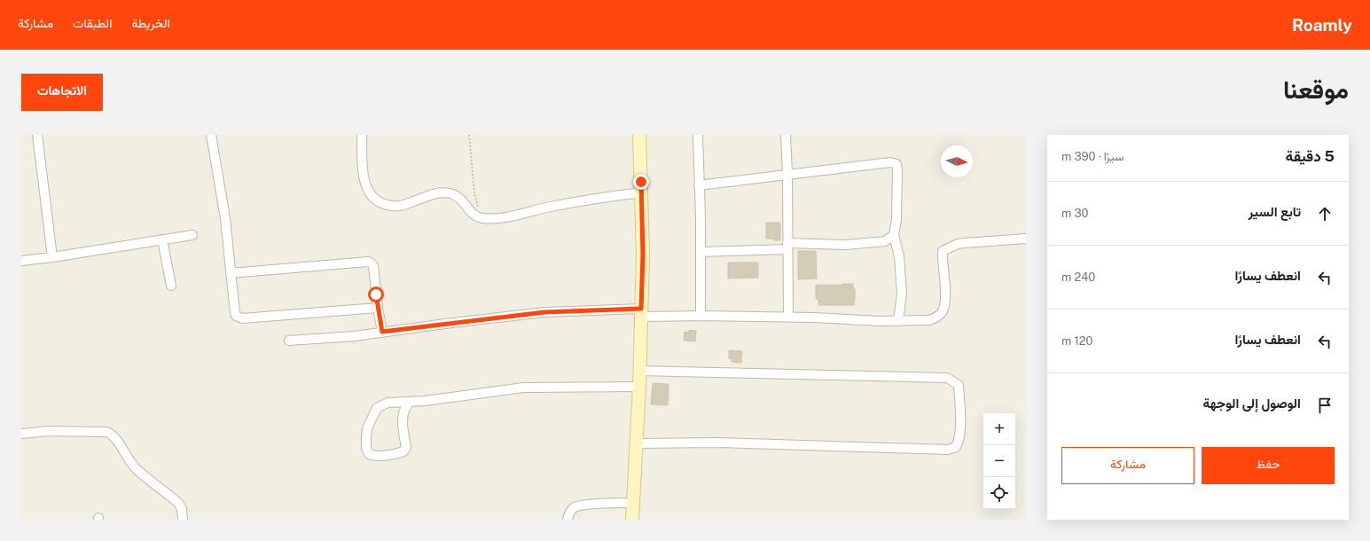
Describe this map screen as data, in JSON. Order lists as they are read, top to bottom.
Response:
{
  "north": "right",
  "page": {
    "header": "Roamly",
    "nav": ["الخريطة", "الطبقات", "مشاركة"],
    "title": "موقعنا",
    "buttons": [
      "الاتجاهات",
      ["حفظ", "مشاركة"]
    ],
    "heading": ["5 دقيقة", "سيرًا · 390 m"],
    "list": [
      ["تابع السير", "30 m"],
      ["انعطف يسارًا", "240 m"],
      ["انعطف يسارًا", "120 m"],
      "الوصول إلى الوجهة"
    ],
    "map_buttons": ["+", "−"]
  }
}
